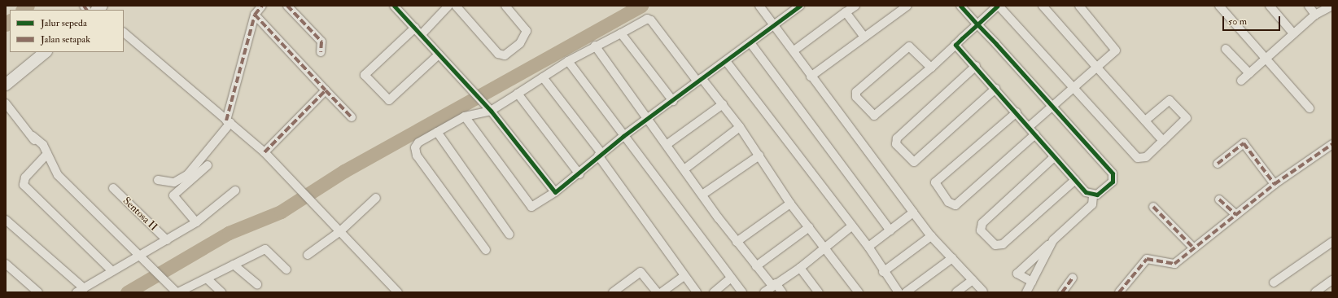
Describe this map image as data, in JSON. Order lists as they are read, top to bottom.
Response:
{
  "streets": {
    "street": ["Sentosa II"]
  },
  "legend": ["Jalur sepeda", "Jalan setapak"],
  "scale_bar": "50 m"
}
